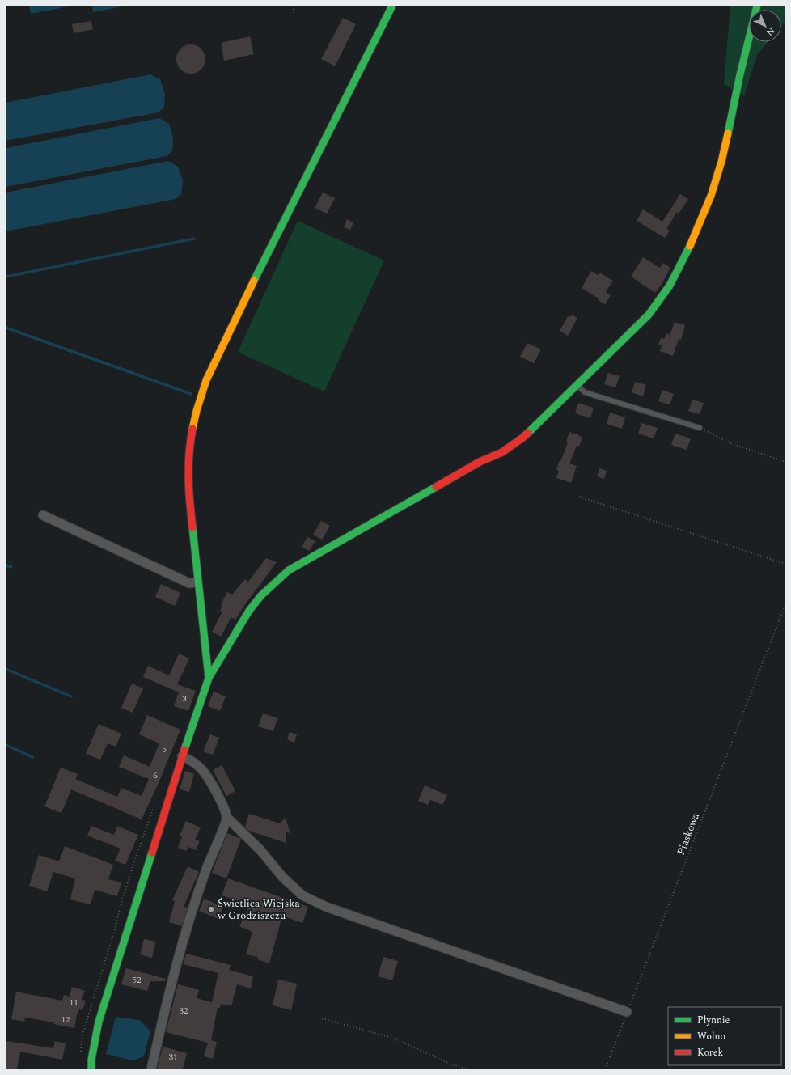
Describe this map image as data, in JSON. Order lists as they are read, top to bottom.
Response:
{
  "streets": {
    "path": ["Piaskowa"]
  },
  "places": ["Świetlica Wiejska w Grodziszczu"],
  "house_numbers": [
    "3",
    "5",
    "6",
    "52",
    "11",
    "32",
    "12",
    "31"
  ],
  "legend": ["Płynnie", "Wolno", "Korek"],
  "north": "bottom right"
}
